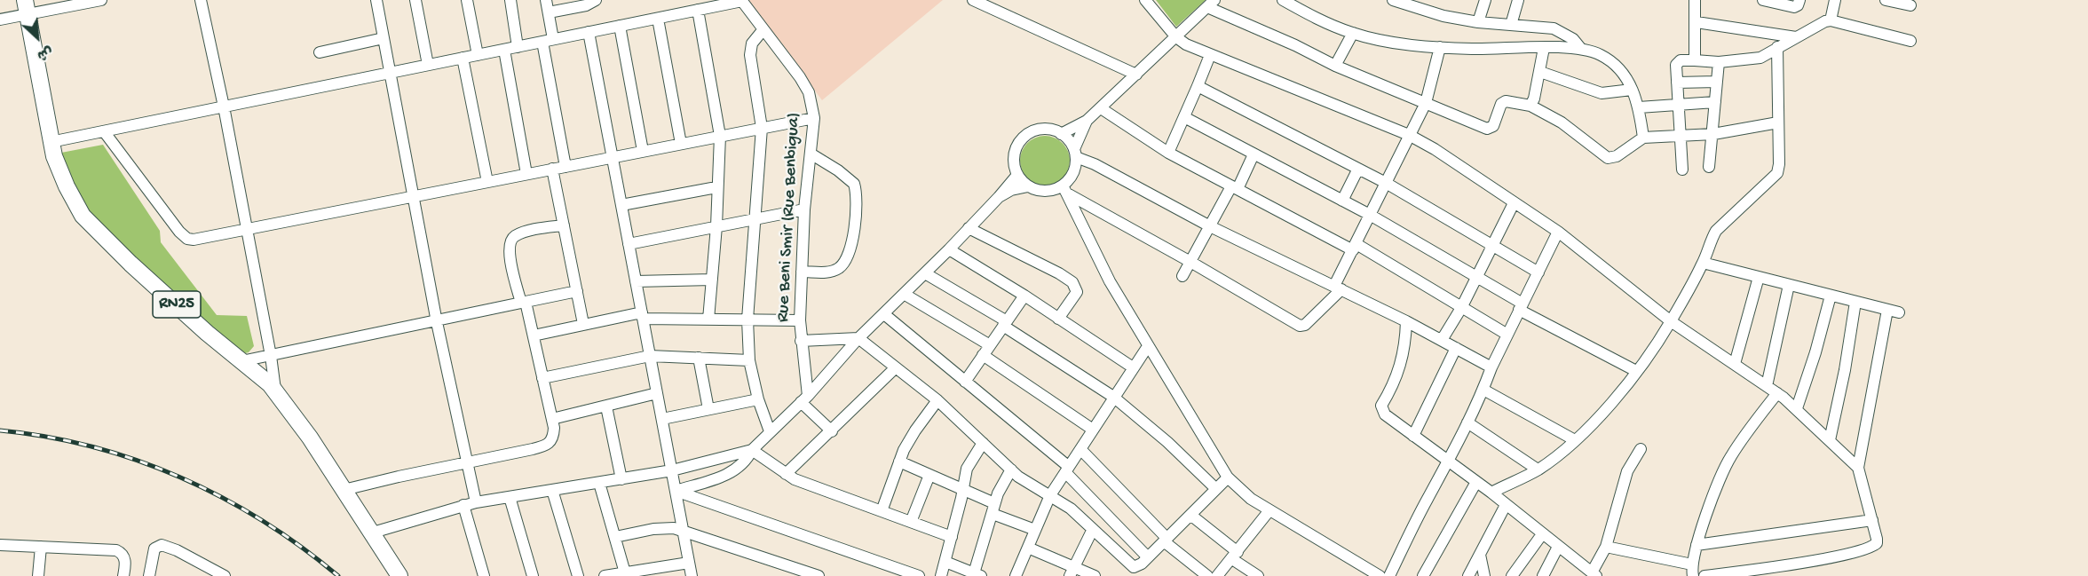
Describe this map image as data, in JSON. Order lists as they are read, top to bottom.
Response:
{
  "streets": {
    "main road": ["RN25"],
    "street": ["Rue Beni Smir (Rue Benbigua)"]
  },
  "north": "bottom right"
}
